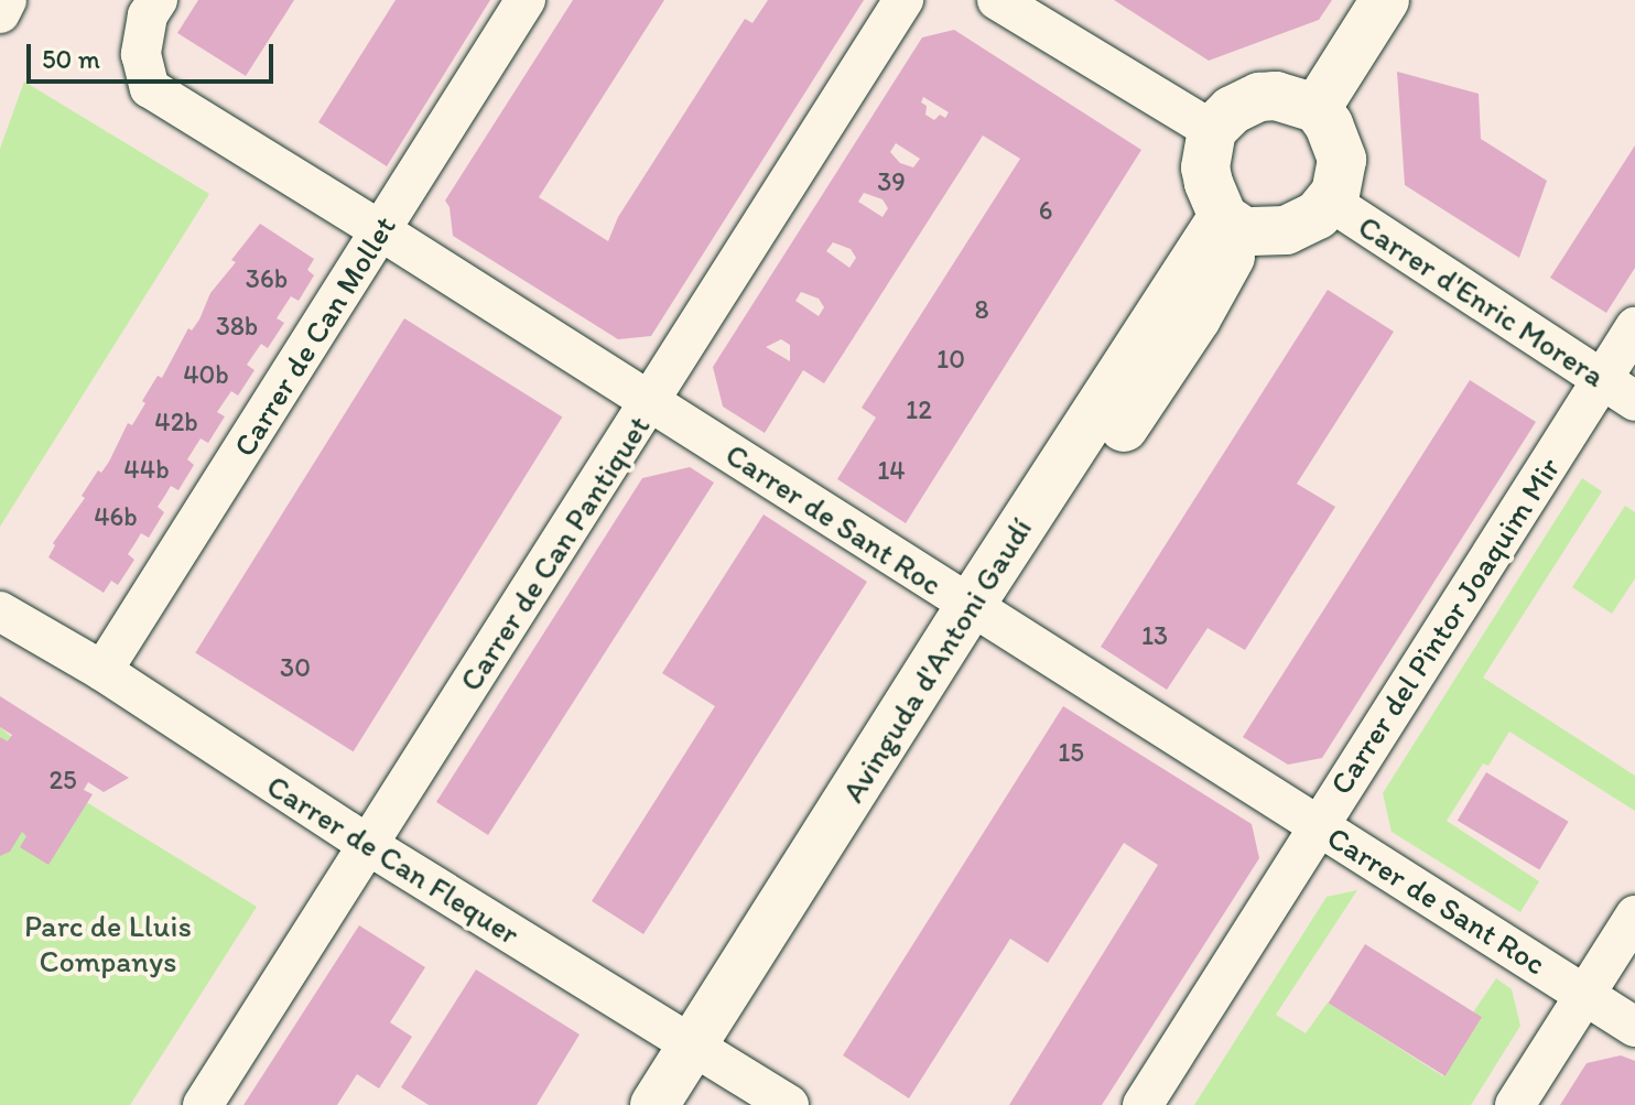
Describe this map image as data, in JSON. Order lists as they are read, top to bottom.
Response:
{
  "streets": {
    "street": [
      "Carrer d'Enric Morera",
      "Carrer de Can Mollet",
      "Carrer de Sant Roc",
      "Carrer de Can Pantiquet",
      "Carrer del Pintor Joaquim Mir",
      "Avinguda d'Antoni Gaudí",
      "Carrer de Can Flequer"
    ]
  },
  "crossings": [
    ["Carrer d'Enric Morera", "Carrer del Pintor Joaquim Mir"],
    ["Carrer d'Enric Morera", "Avinguda d'Antoni Gaudí"],
    ["Carrer de Can Mollet", "Carrer de Sant Roc"],
    ["Carrer de Can Mollet", "Carrer de Can Flequer"],
    ["Carrer de Sant Roc", "Carrer de Can Pantiquet"],
    ["Carrer de Sant Roc", "Carrer del Pintor Joaquim Mir"],
    ["Carrer de Sant Roc", "Avinguda d'Antoni Gaudí"],
    ["Carrer de Can Pantiquet", "Carrer de Can Flequer"],
    ["Avinguda d'Antoni Gaudí", "Carrer de Can Flequer"]
  ],
  "parks": ["Parc de Lluis Companys"],
  "house_numbers": [
    "39",
    "6",
    "36b",
    "8",
    "38b",
    "10",
    "40b",
    "12",
    "42b",
    "44b",
    "14",
    "46b",
    "13",
    "30",
    "15",
    "25"
  ],
  "scale_bar": "50 m"
}
